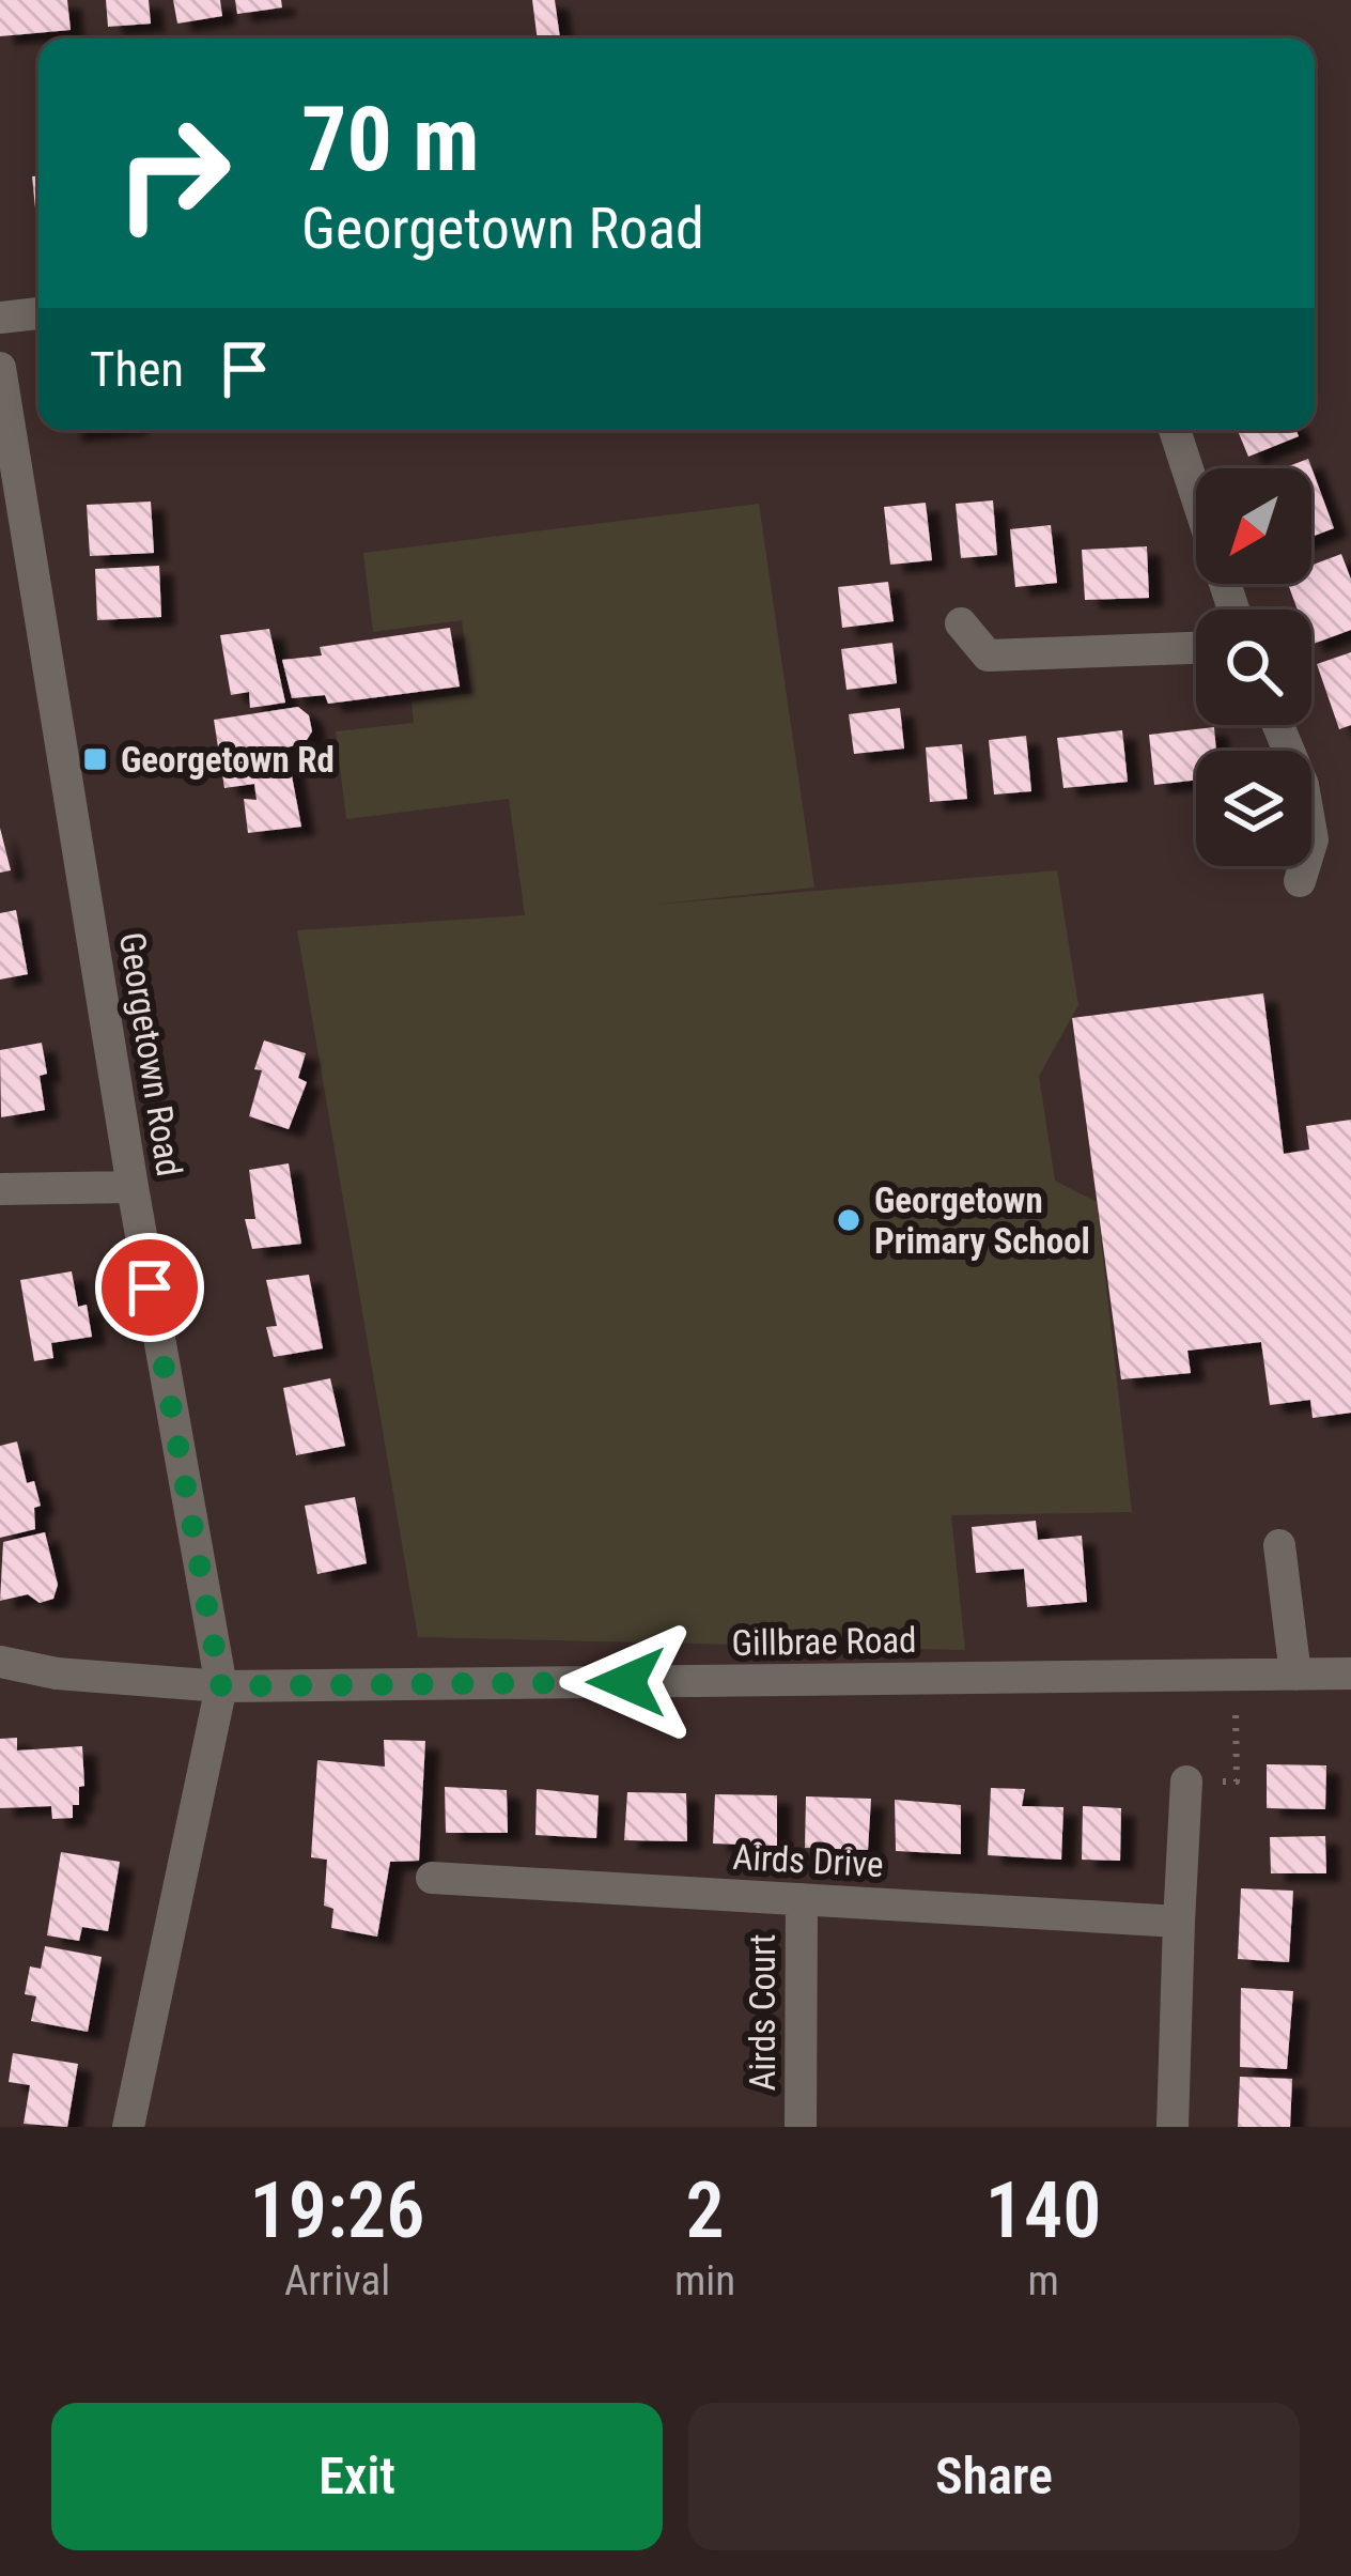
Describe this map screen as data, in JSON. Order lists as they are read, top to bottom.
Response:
{
  "streets": {
    "street": [
      "Georgetown Road",
      "Gillbrae Road",
      "Airds Drive",
      "Airds Court"
    ]
  },
  "crossings": [
    ["Georgetown Road", "Gillbrae Road"],
    ["Airds Drive", "Airds Court"]
  ],
  "places": {
    "transit": ["Georgetown Rd"],
    "other": ["Georgetown Primary School"]
  },
  "north": "bottom left",
  "page": {
    "turn": ["70 m", "Georgetown Road"],
    "then": "Then",
    "eta": [
      "19:26",
      "Arrival",
      "2",
      "min",
      "140",
      "m"
    ],
    "buttons": ["Exit", "Share"]
  }
}
